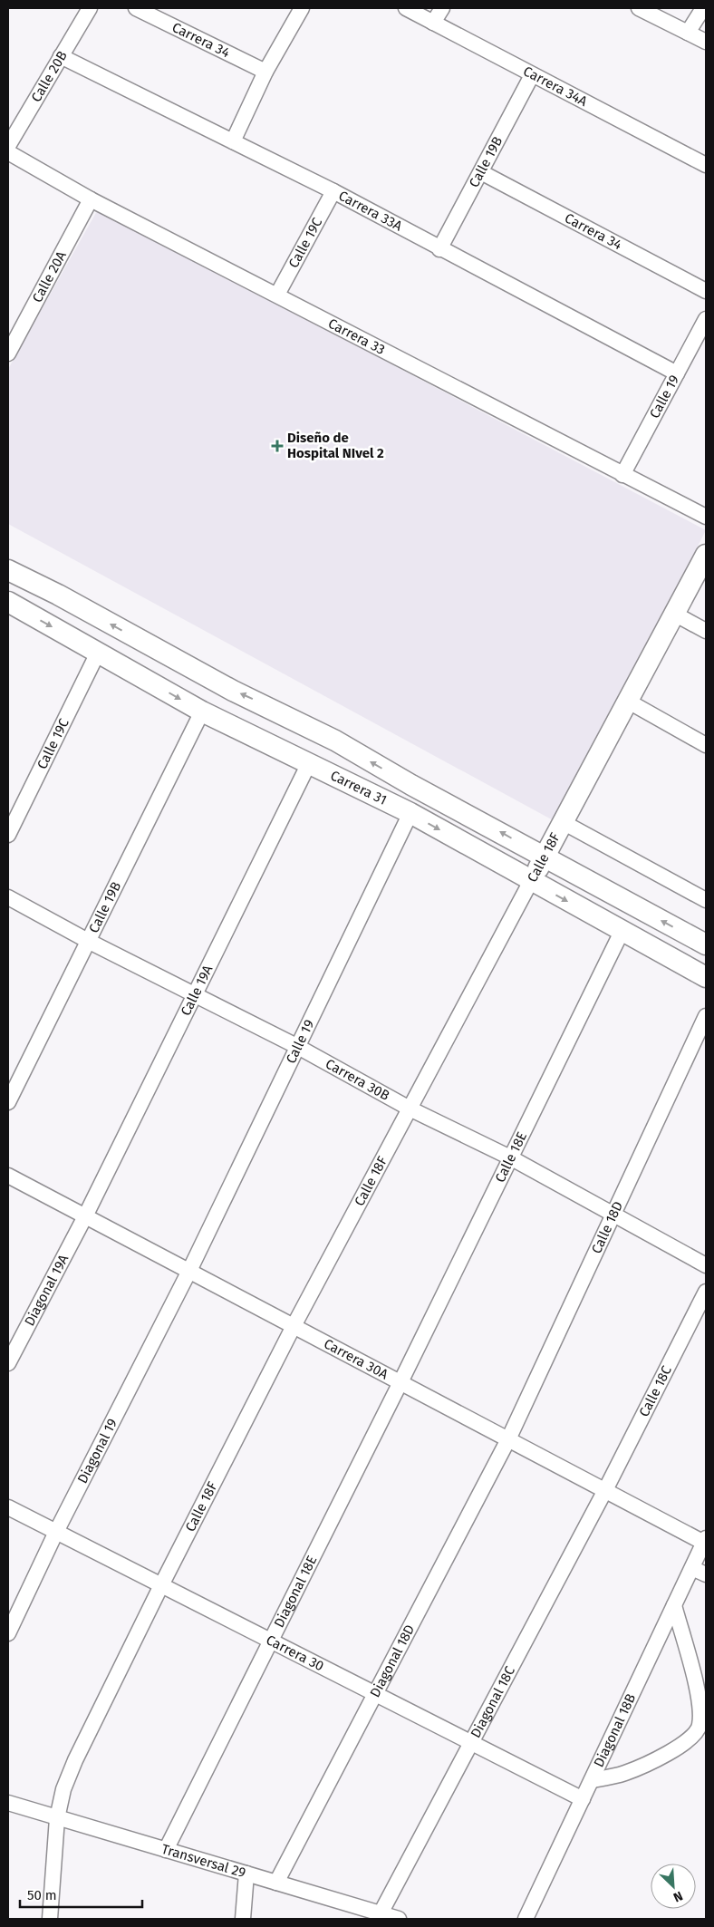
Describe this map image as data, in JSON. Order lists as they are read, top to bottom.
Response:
{
  "streets": {
    "main road": ["Carrera 31", "Calle 18F"],
    "street": [
      "Carrera 34",
      "Calle 20B",
      "Carrera 34A",
      "Calle 19B",
      "Carrera 33A",
      "Calle 19C",
      "Calle 20A",
      "Carrera 33",
      "Calle 19",
      "Calle 19A",
      "Carrera 30B",
      "Calle 18E",
      "Calle 18D",
      "Diagonal 19A",
      "Carrera 30A",
      "Calle 18C",
      "Diagonal 19",
      "Diagonal 18E",
      "Carrera 30",
      "Diagonal 18D",
      "Diagonal 18C",
      "Diagonal 18B",
      "Transversal 29"
    ]
  },
  "crossings": [
    ["Carrera 34", "Calle 19B"],
    ["Calle 20B", "Carrera 33A"],
    ["Carrera 34A", "Calle 19B"],
    ["Calle 19B", "Carrera 33A"],
    ["Calle 19B", "Carrera 31"],
    ["Calle 19B", "Carrera 30B"],
    ["Carrera 33A", "Calle 19C"],
    ["Carrera 33A", "Calle 19"],
    ["Calle 19C", "Carrera 33"],
    ["Calle 19C", "Carrera 31"],
    ["Calle 20A", "Carrera 33"],
    ["Carrera 33", "Calle 19"],
    ["Calle 19", "Carrera 31"],
    ["Calle 19", "Carrera 30B"],
    ["Calle 19", "Carrera 30A"],
    ["Calle 19", "Diagonal 19"],
    ["Carrera 31", "Calle 18F"],
    ["Carrera 31", "Calle 19A"],
    ["Carrera 31", "Calle 18E"],
    ["Calle 18F", "Carrera 30B"],
    ["Calle 18F", "Carrera 30A"],
    ["Calle 18F", "Carrera 30"],
    ["Calle 18F", "Transversal 29"],
    ["Calle 19A", "Carrera 30B"],
    ["Calle 19A", "Diagonal 19A"],
    ["Calle 19A", "Carrera 30A"],
    ["Carrera 30B", "Calle 18E"],
    ["Carrera 30B", "Calle 18D"],
    ["Calle 18E", "Carrera 30A"],
    ["Calle 18E", "Diagonal 18E"],
    ["Calle 18D", "Carrera 30A"],
    ["Calle 18D", "Diagonal 18D"],
    ["Diagonal 19A", "Carrera 30A"],
    ["Carrera 30A", "Calle 18C"],
    ["Carrera 30A", "Diagonal 19"],
    ["Carrera 30A", "Diagonal 18E"],
    ["Carrera 30A", "Diagonal 18D"],
    ["Carrera 30A", "Diagonal 18C"],
    ["Carrera 30A", "Diagonal 18B"],
    ["Calle 18C", "Diagonal 18C"],
    ["Diagonal 19", "Carrera 30"],
    ["Diagonal 18E", "Carrera 30"],
    ["Diagonal 18E", "Transversal 29"],
    ["Carrera 30", "Diagonal 18D"],
    ["Carrera 30", "Diagonal 18C"],
    ["Carrera 30", "Diagonal 18B"],
    ["Diagonal 18D", "Transversal 29"],
    ["Diagonal 18C", "Transversal 29"]
  ],
  "places": {
    "health": ["Diseño de Hospital NIvel 2"]
  },
  "scale_bar": "50 m",
  "north": "bottom right"
}
